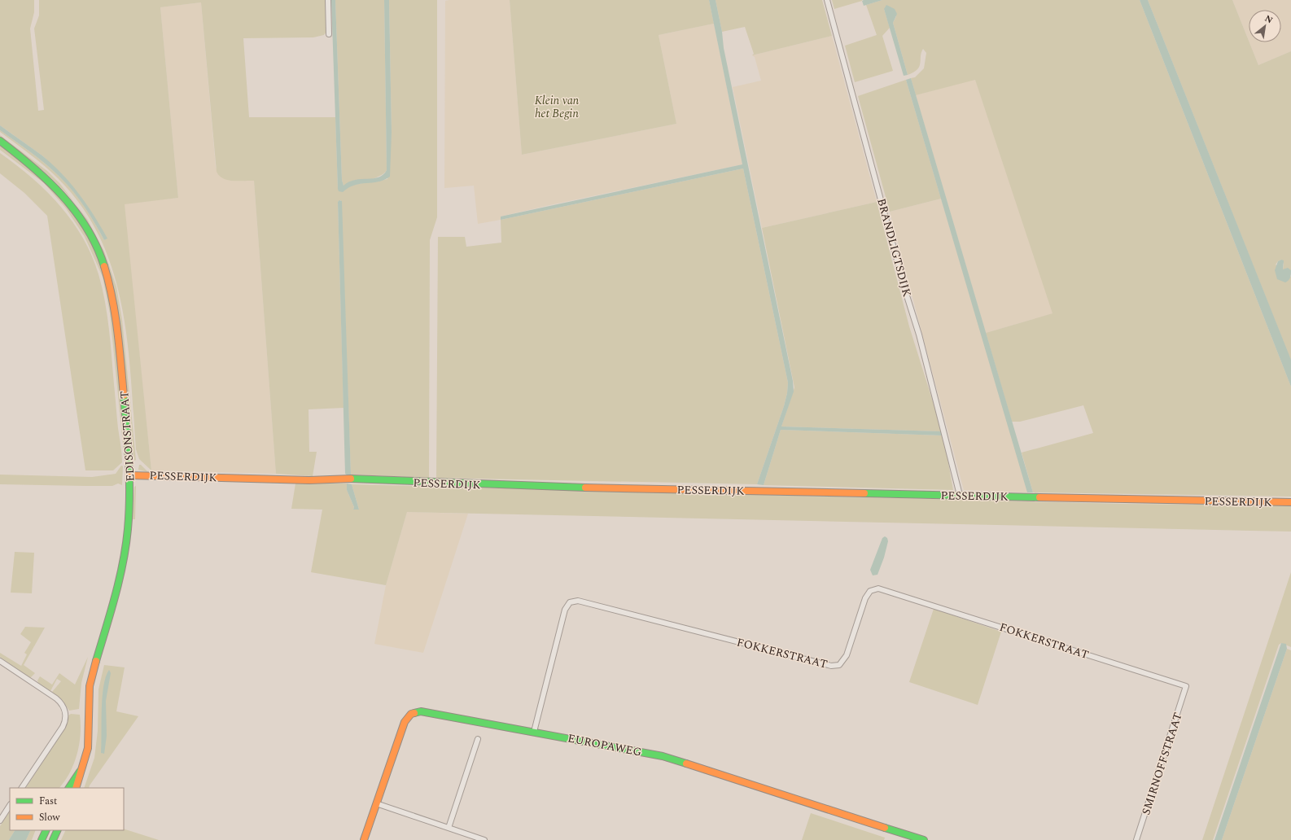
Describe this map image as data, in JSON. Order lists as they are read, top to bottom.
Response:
{
  "streets": {
    "main road": ["EDISONSTRAAT", "PESSERDIJK", "EUROPAWEG"],
    "street": ["BRANDLIGTSDIJK", "FOKKERSTRAAT", "SMIRNOFFSTRAAT"]
  },
  "crossings": [
    ["BRANDLIGTSDIJK", "PESSERDIJK"],
    ["EDISONSTRAAT", "PESSERDIJK"],
    ["FOKKERSTRAAT", "EUROPAWEG"],
    ["FOKKERSTRAAT", "SMIRNOFFSTRAAT"]
  ],
  "parks": ["Klein van het Begin"],
  "legend": ["Fast", "Slow"],
  "north": "top right"
}
